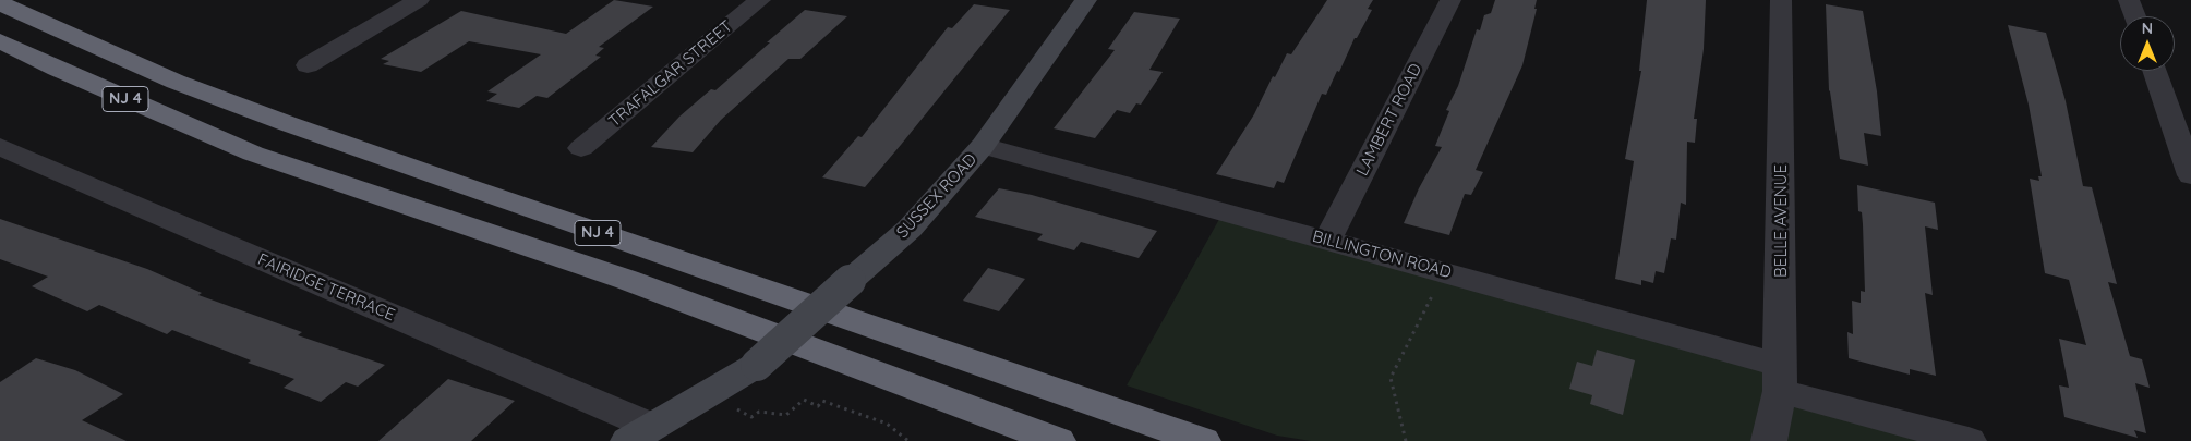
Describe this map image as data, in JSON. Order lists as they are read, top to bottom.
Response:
{
  "streets": {
    "highway": ["NJ 4"],
    "street": [
      "TRAFALGAR STREET",
      "LAMBERT ROAD",
      "SUSSEX ROAD",
      "BELLE AVENUE",
      "BILLINGTON ROAD",
      "FAIRIDGE TERRACE"
    ]
  },
  "crossings": [
    ["LAMBERT ROAD", "BILLINGTON ROAD"],
    ["SUSSEX ROAD", "BILLINGTON ROAD"],
    ["SUSSEX ROAD", "FAIRIDGE TERRACE"],
    ["BELLE AVENUE", "BILLINGTON ROAD"]
  ],
  "north": "top"
}
